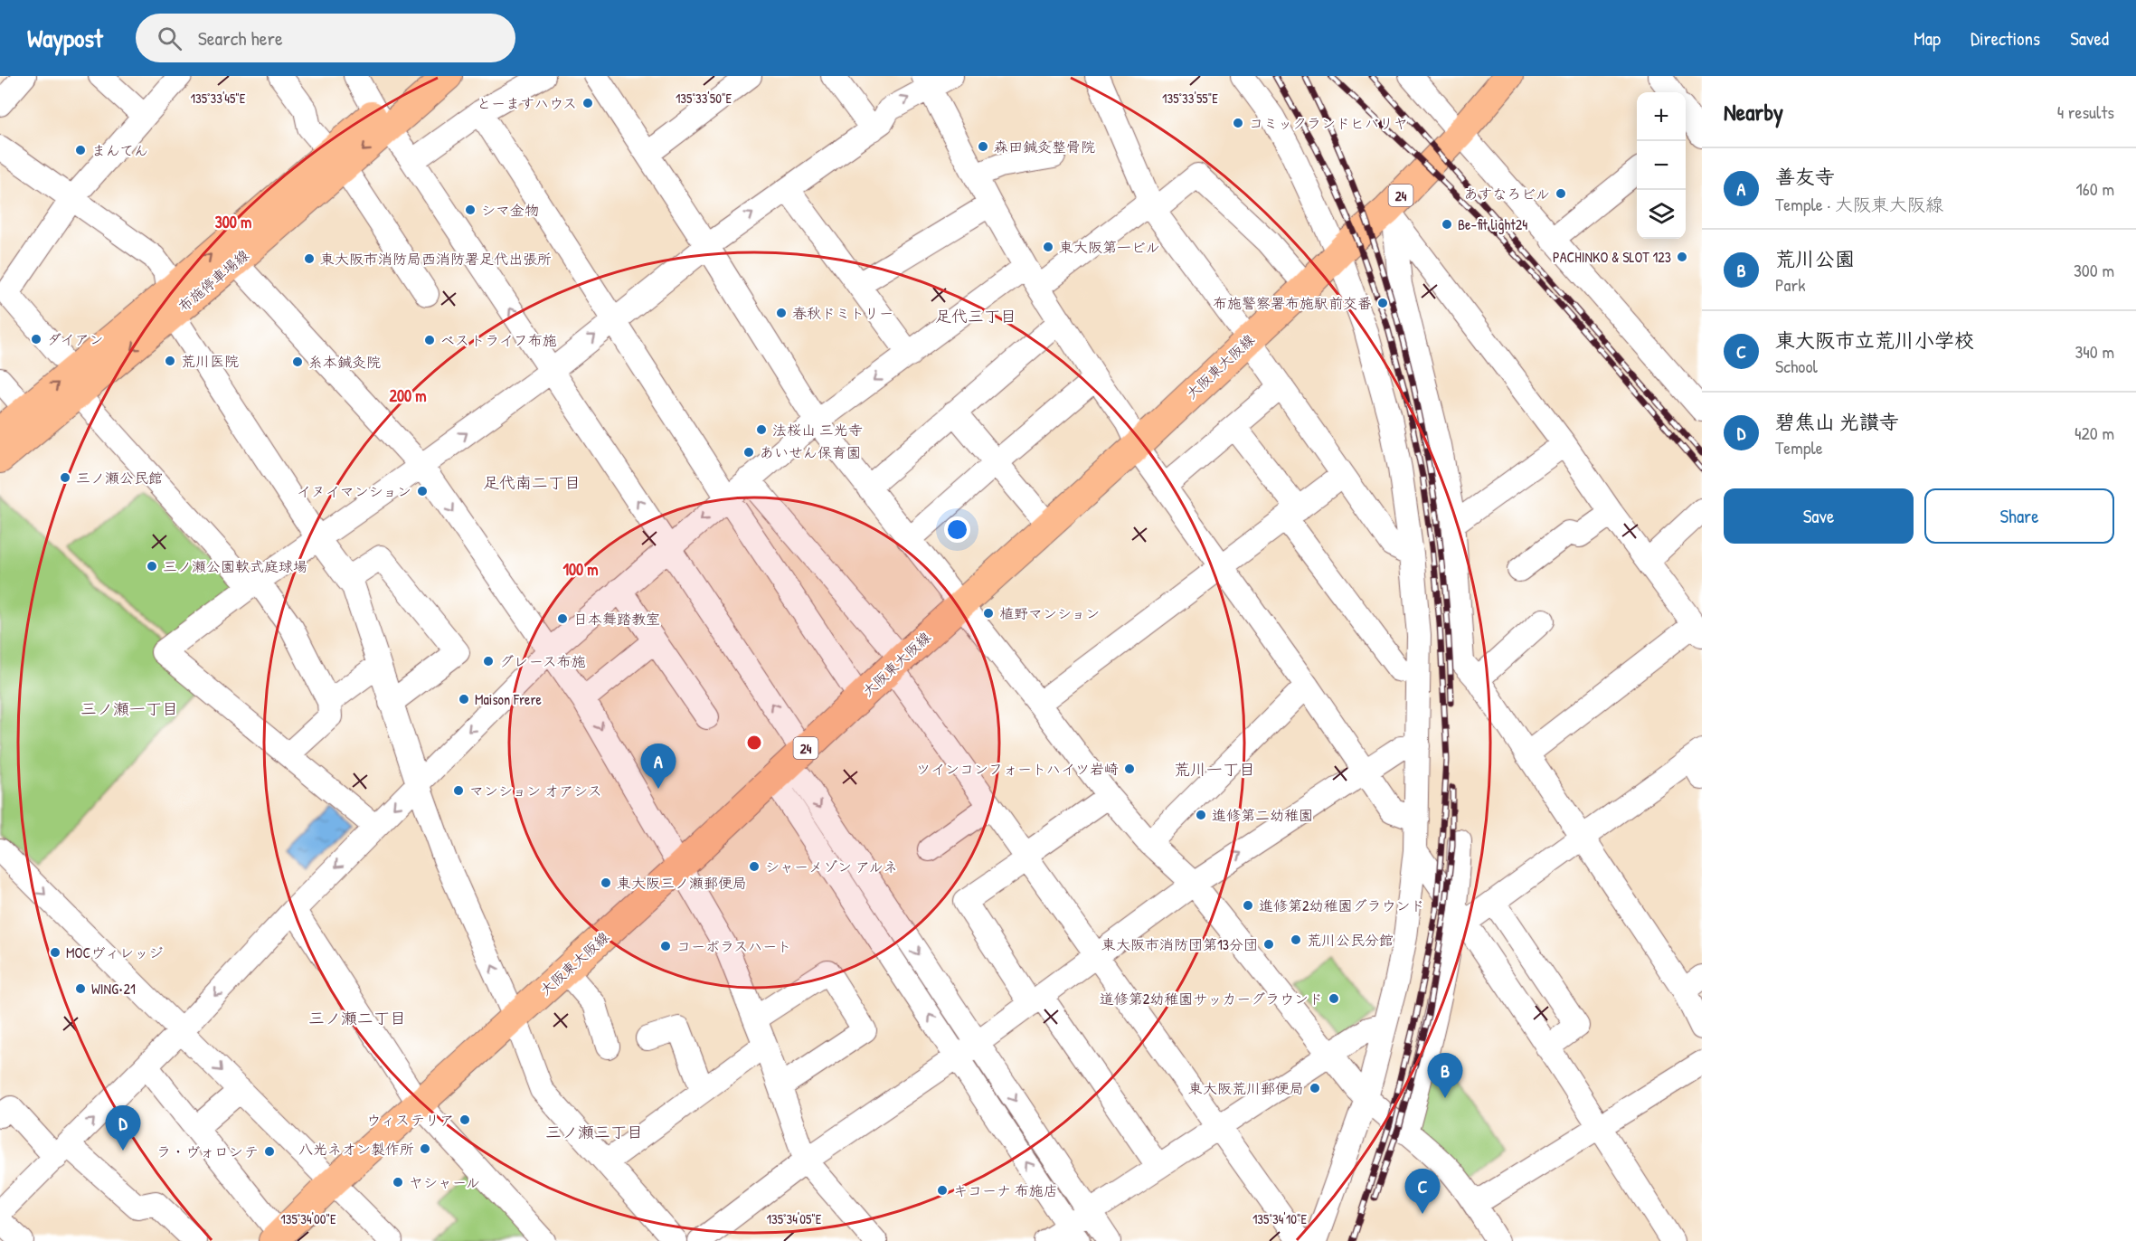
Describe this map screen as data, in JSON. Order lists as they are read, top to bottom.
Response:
{
  "streets": {
    "main road": ["24", "布施停車場線", "大阪東大阪線"]
  },
  "districts": [
    "足代三丁目",
    "足代南二丁目",
    "三ノ瀬一丁目",
    "荒川一丁目",
    "三ノ瀬二丁目",
    "三ノ瀬三丁目"
  ],
  "places": [
    "とーますハウス",
    "コミックランドヒバリヤ",
    "森田鍼灸整骨院",
    "まんてん",
    "あすなろビル",
    "シマ金物",
    "Be-fit light24",
    "東大阪第一ビル",
    "PACHINKO & SLOT 123",
    "東大阪市消防局西消防署足代出張所",
    "布施警察署布施駅前交番",
    "春秋ドミトリー",
    "ダイアン",
    "ベストライフ布施",
    "荒川医院",
    "糸本鍼灸院",
    "法桜山 三光寺",
    "あいせん保育園",
    "三ノ瀬公民館",
    "イヌイマンション",
    "三ノ瀬公園軟式庭球場",
    "植野マンション",
    "日本舞踏教室",
    "グレース布施",
    "Maison Frere",
    "ツインコンフォートハイツ岩崎",
    "マンション オアシス",
    "進修第二幼稚園",
    "シャーメゾン アルネ",
    "東大阪三ノ瀬郵便局",
    "進修第2幼稚園グラウンド",
    "荒川公民分館",
    "東大阪市消防団第13分団",
    "コーポラスハート",
    "MOCヴィレッジ",
    "WING•21",
    "道修第2幼稚園サッカーグラウンド",
    "東大阪荒川郵便局",
    "ウィステリア",
    "八光ネオン製作所",
    "ラ・ヴォロンテ",
    "ヤシャール",
    "キコーナ 布施店"
  ],
  "page": {
    "header": "Waypost",
    "search": "Search here",
    "nav": ["Map", "Directions", "Saved"],
    "heading": ["Nearby", "4 results"],
    "map_buttons": ["+", "−"],
    "list": [
      {
        "mark": "A",
        "name": "善友寺",
        "note": "Temple · 大阪東大阪線",
        "value": "160 m"
      },
      {
        "mark": "B",
        "name": "荒川公園",
        "note": "Park",
        "value": "300 m"
      },
      {
        "mark": "C",
        "name": "東大阪市立荒川小学校",
        "note": "School",
        "value": "340 m"
      },
      {
        "mark": "D",
        "name": "碧焦山 光讃寺",
        "note": "Temple",
        "value": "420 m"
      }
    ],
    "buttons": ["Save", "Share"],
    "pins": [
      "A",
      "B",
      "D",
      "C"
    ]
  },
  "coordinates": [
    "135°33'45\"E",
    "135°33'50\"E",
    "135°33'55\"E",
    "135°34'00\"E",
    "135°34'05\"E",
    "135°34'10\"E"
  ],
  "rings": ["300 m", "200 m", "100 m"]
}
